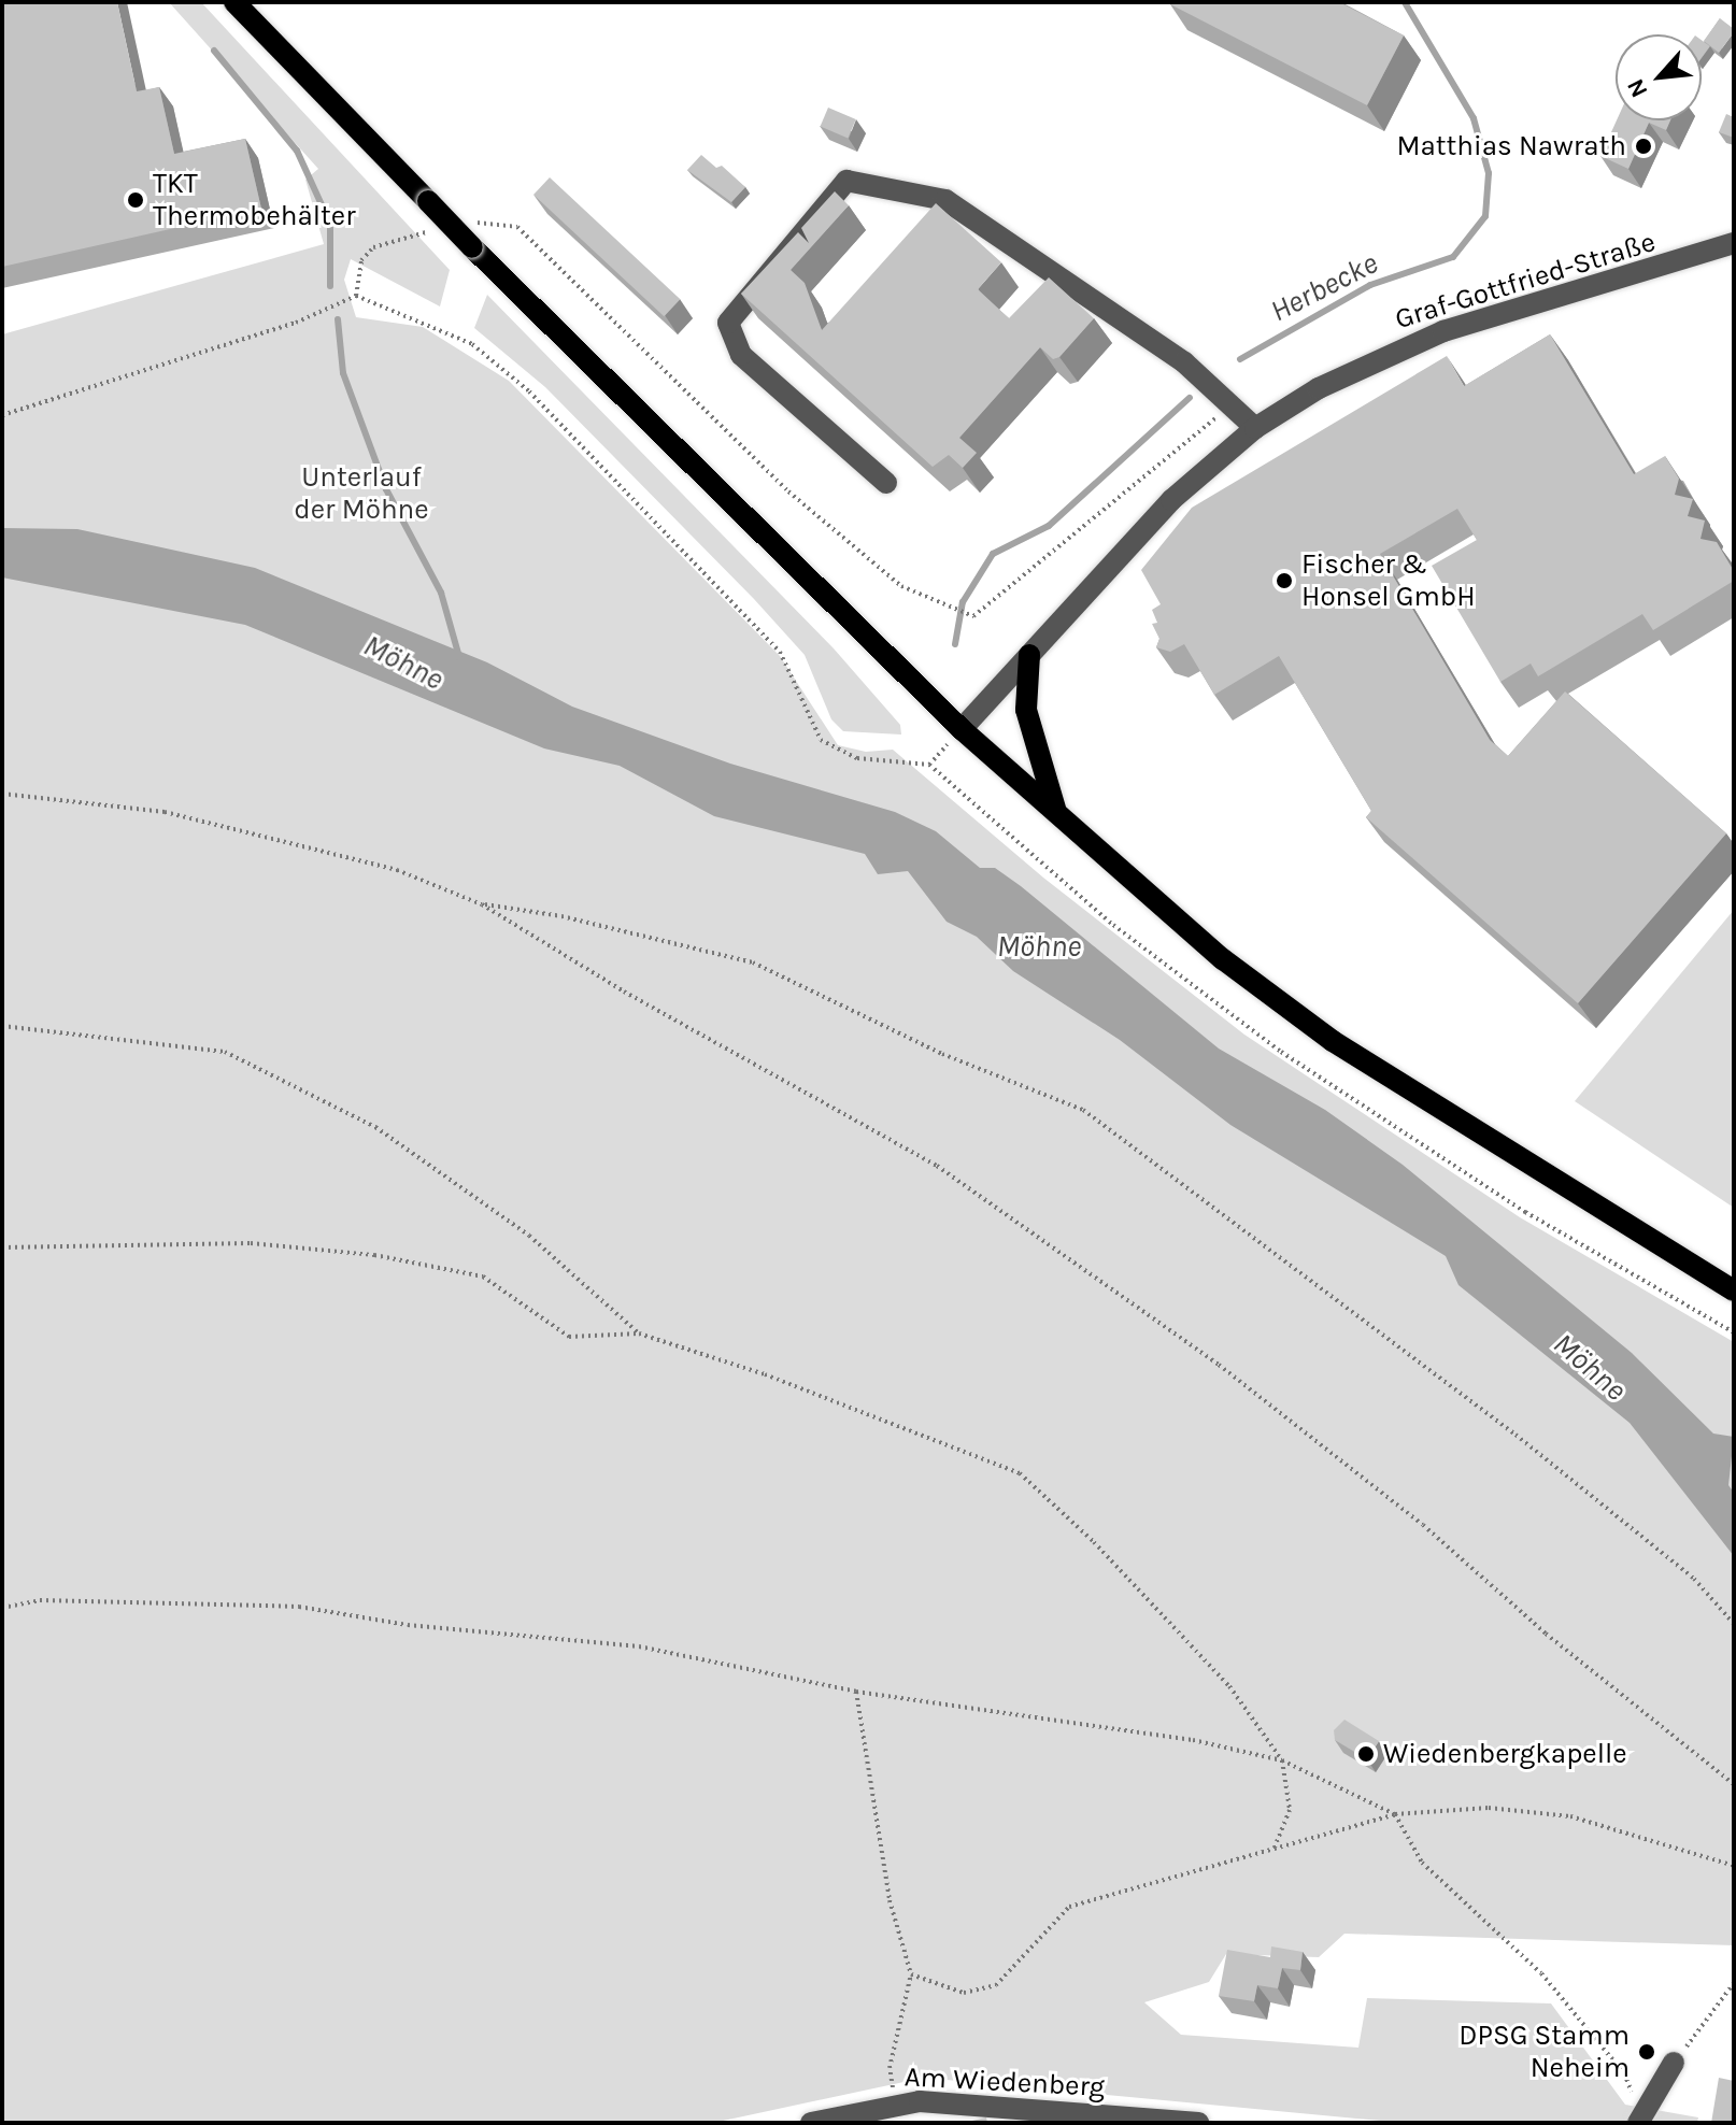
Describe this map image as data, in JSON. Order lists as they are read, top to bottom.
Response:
{
  "streets": {
    "street": ["Graf-Gottfried-Straße", "Am Wiedenberg"]
  },
  "water": ["Herbecke", "Möhne"],
  "parks": ["Unterlauf der Möhne"],
  "places": [
    "Matthias Nawrath",
    "TKT Thermobehälter",
    "Fischer & Honsel GmbH",
    "Wiedenbergkapelle",
    "DPSG Stamm Neheim"
  ],
  "north": "bottom left"
}
